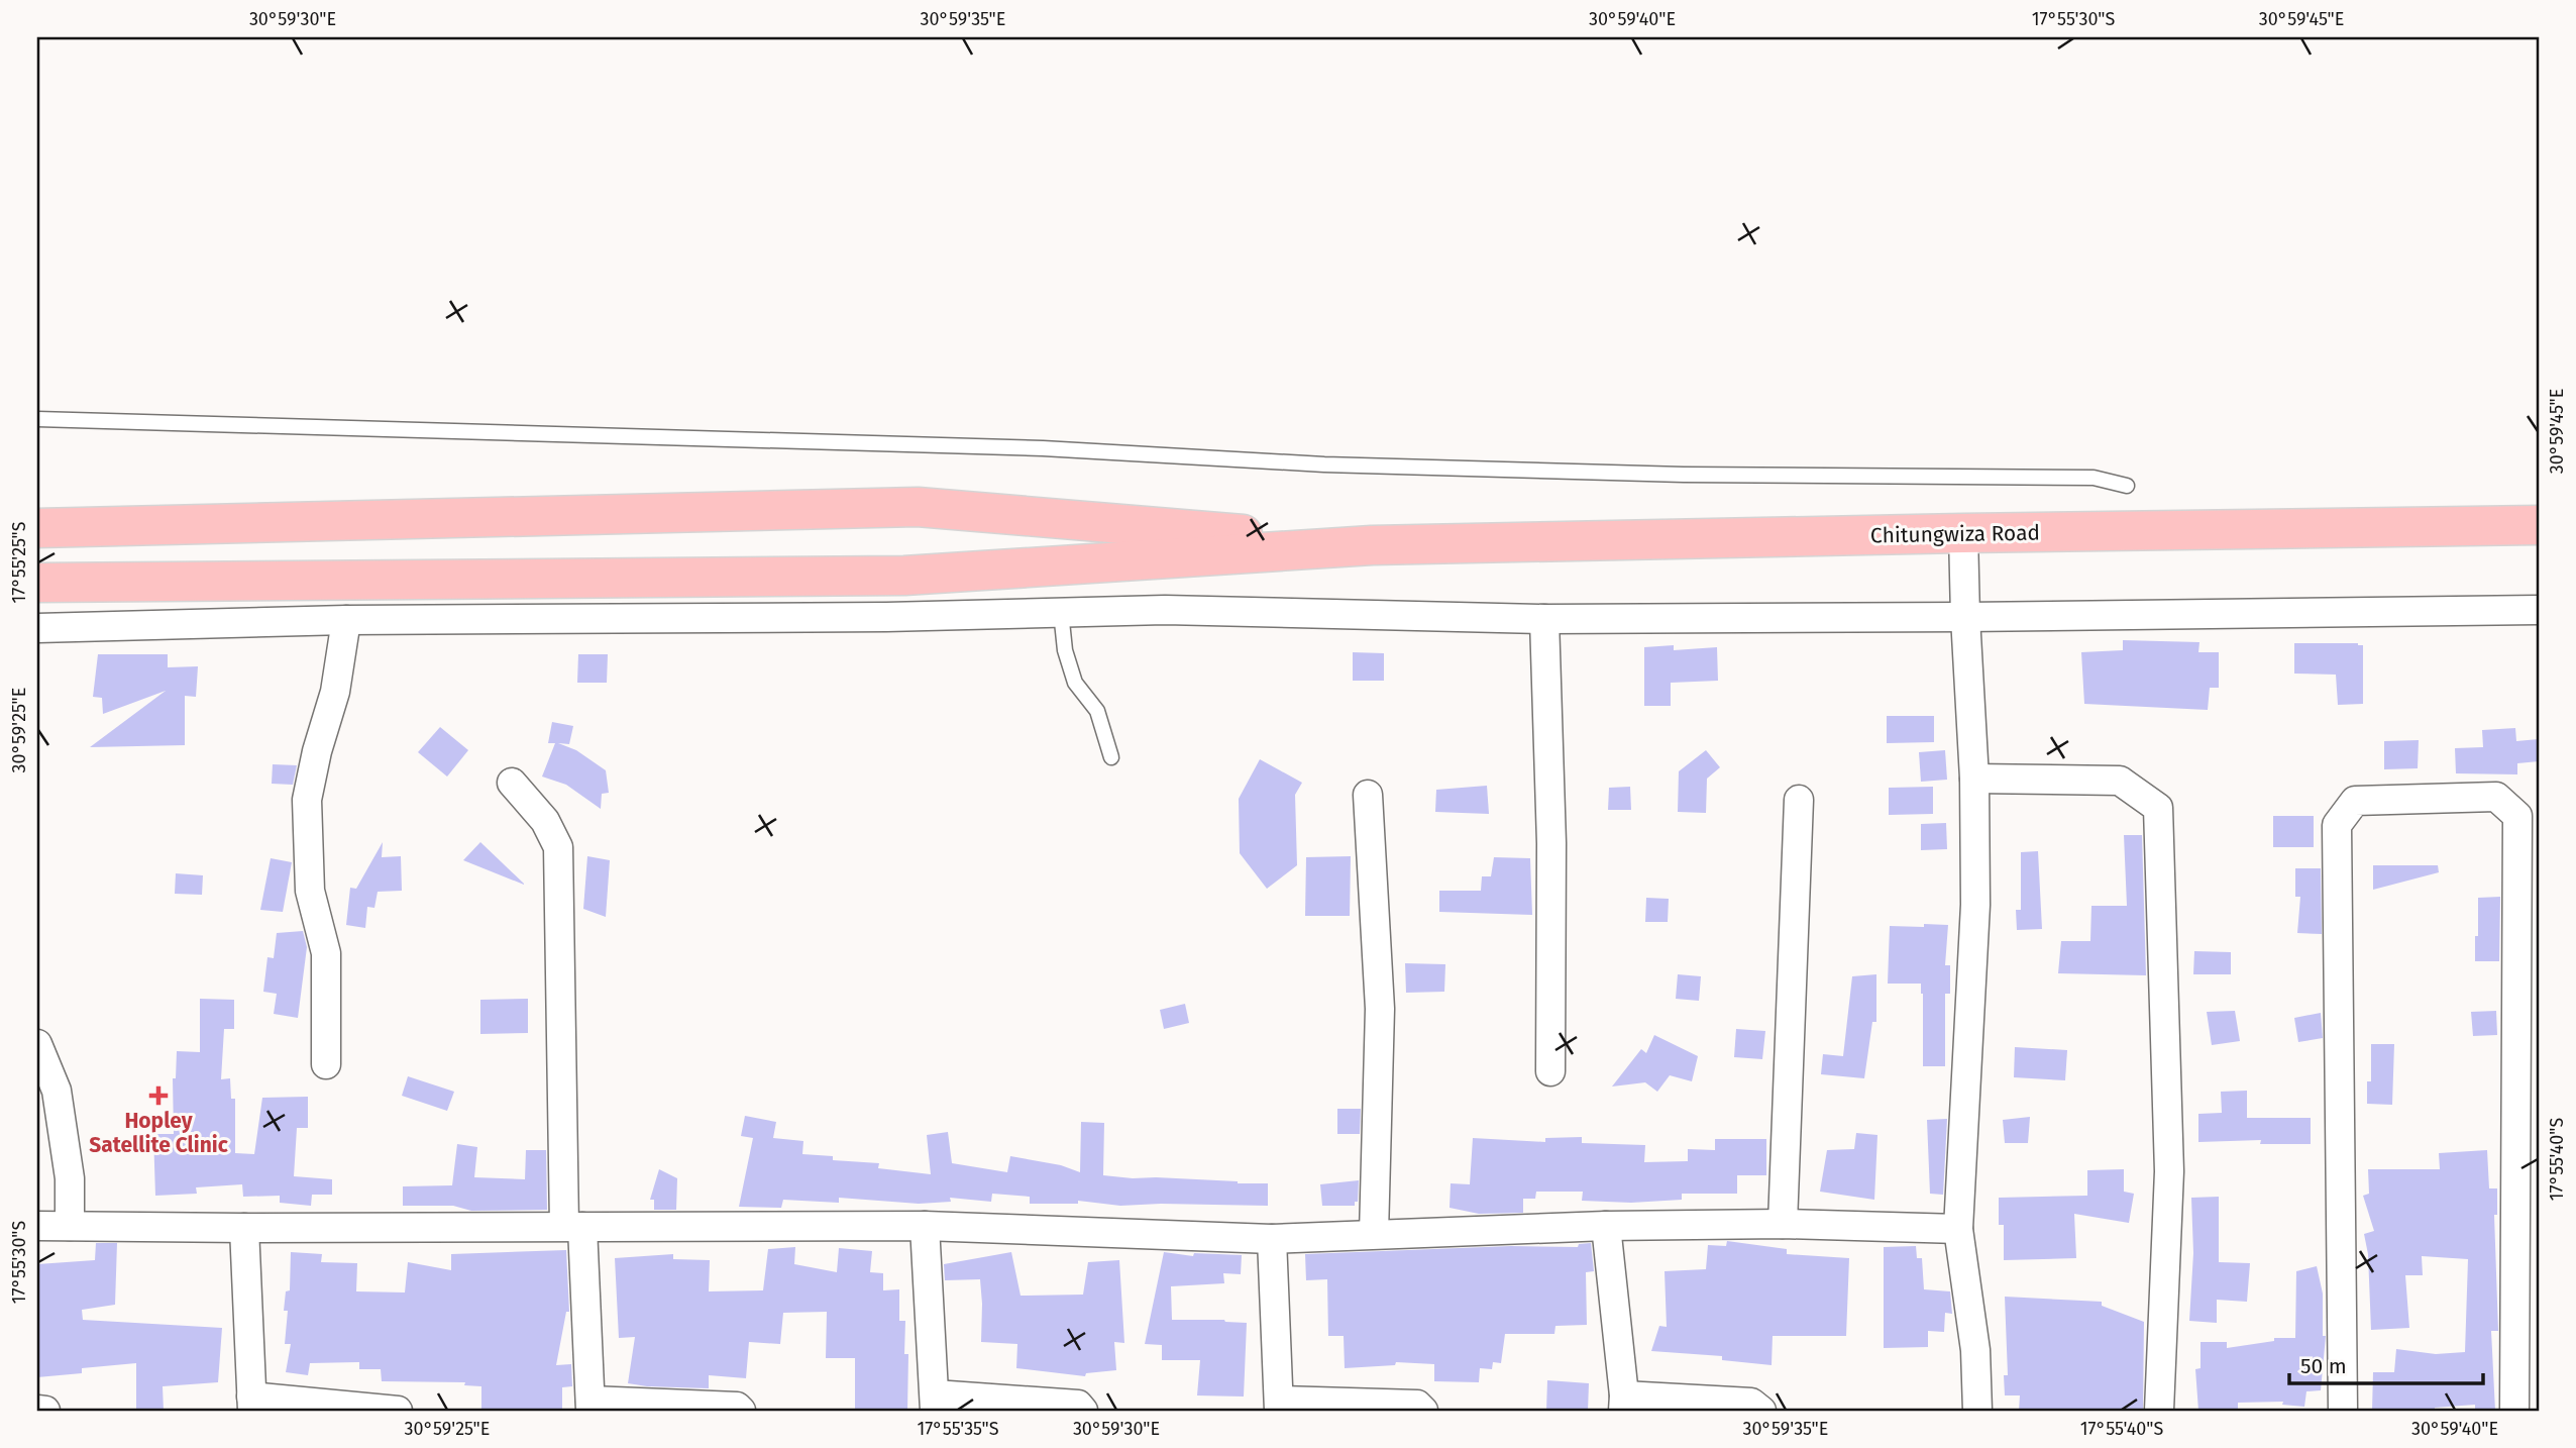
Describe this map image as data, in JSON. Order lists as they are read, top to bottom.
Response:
{
  "streets": {
    "main road": ["Chitungwiza Road"]
  },
  "places": {
    "health": ["Hopley Satellite Clinic"]
  },
  "scale_bar": "50 m",
  "coordinates": [
    "30°59'30\"E",
    "30°59'35\"E",
    "30°59'40\"E",
    "17°55'30\"S",
    "30°59'45\"E",
    "17°55'25\"S",
    "30°59'25\"E",
    "17°55'40\"S",
    "17°55'35\"S"
  ]
}
